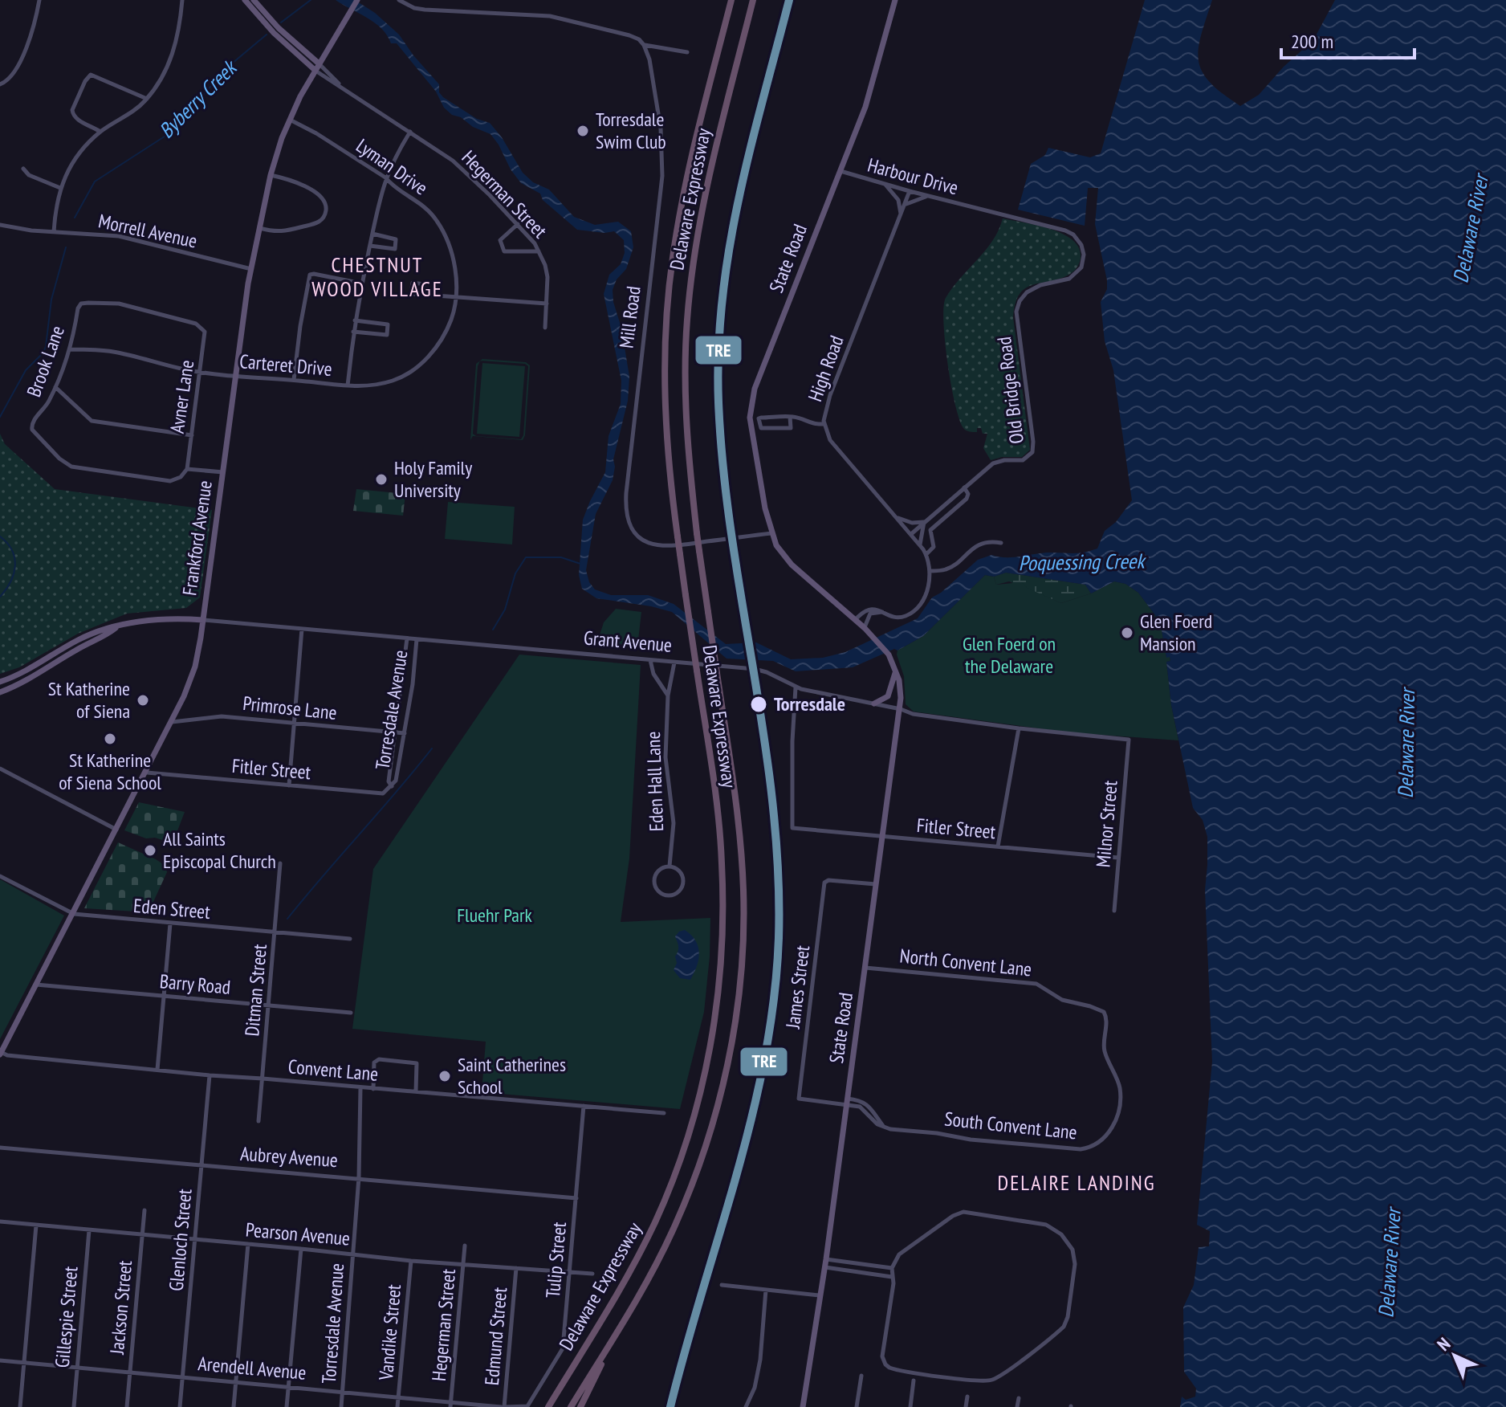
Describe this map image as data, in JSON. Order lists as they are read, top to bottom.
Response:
{
  "streets": {
    "highway": ["Delaware Expressway"],
    "main road": ["State Road", "Frankford Avenue", "Grant Avenue"],
    "street": [
      "Lyman Drive",
      "Harbour Drive",
      "Hegerman Street",
      "Morrell Avenue",
      "Mill Road",
      "Brook Lane",
      "Carteret Drive",
      "High Road",
      "Old Bridge Road",
      "Avner Lane",
      "Primrose Lane",
      "Torresdale Avenue",
      "Fitler Street",
      "Eden Hall Lane",
      "Milnor Street",
      "Eden Street",
      "North Convent Lane",
      "Barry Road",
      "James Street",
      "Ditman Street",
      "Convent Lane",
      "South Convent Lane",
      "Aubrey Avenue",
      "Pearson Avenue",
      "Glenloch Street",
      "Tulip Street",
      "Jackson Street",
      "Gillespie Street",
      "Vandike Street",
      "Edmund Street",
      "Arendell Avenue"
    ]
  },
  "crossings": [
    ["Lyman Drive", "Carteret Drive"],
    ["Lyman Drive", "Frankford Avenue"],
    ["Harbour Drive", "State Road"],
    ["Harbour Drive", "High Road"],
    ["Harbour Drive", "Old Bridge Road"],
    ["Hegerman Street", "Frankford Avenue"],
    ["Hegerman Street", "Pearson Avenue"],
    ["Hegerman Street", "Arendell Avenue"],
    ["Morrell Avenue", "Frankford Avenue"],
    ["State Road", "Mill Road"],
    ["State Road", "Grant Avenue"],
    ["State Road", "Fitler Street"],
    ["State Road", "North Convent Lane"],
    ["State Road", "James Street"],
    ["State Road", "South Convent Lane"],
    ["Brook Lane", "Carteret Drive"],
    ["Brook Lane", "Avner Lane"],
    ["Carteret Drive", "Avner Lane"],
    ["Carteret Drive", "Frankford Avenue"],
    ["High Road", "Old Bridge Road"],
    ["Frankford Avenue", "Grant Avenue"],
    ["Frankford Avenue", "Primrose Lane"],
    ["Frankford Avenue", "Fitler Street"],
    ["Frankford Avenue", "Eden Street"],
    ["Frankford Avenue", "Barry Road"],
    ["Frankford Avenue", "Convent Lane"],
    ["Grant Avenue", "Torresdale Avenue"],
    ["Grant Avenue", "Fitler Street"],
    ["Grant Avenue", "Eden Hall Lane"],
    ["Grant Avenue", "Milnor Street"],
    ["Primrose Lane", "Torresdale Avenue"],
    ["Torresdale Avenue", "Fitler Street"],
    ["Torresdale Avenue", "Convent Lane"],
    ["Torresdale Avenue", "Aubrey Avenue"],
    ["Torresdale Avenue", "Pearson Avenue"],
    ["Torresdale Avenue", "Arendell Avenue"],
    ["Fitler Street", "Milnor Street"],
    ["Eden Street", "Ditman Street"],
    ["North Convent Lane", "South Convent Lane"],
    ["Barry Road", "Ditman Street"],
    ["James Street", "South Convent Lane"],
    ["Ditman Street", "Convent Lane"],
    ["Convent Lane", "Glenloch Street"],
    ["Convent Lane", "Tulip Street"],
    ["Aubrey Avenue", "Glenloch Street"],
    ["Aubrey Avenue", "Tulip Street"],
    ["Pearson Avenue", "Glenloch Street"],
    ["Pearson Avenue", "Tulip Street"],
    ["Pearson Avenue", "Jackson Street"],
    ["Pearson Avenue", "Gillespie Street"],
    ["Pearson Avenue", "Vandike Street"],
    ["Pearson Avenue", "Edmund Street"],
    ["Glenloch Street", "Arendell Avenue"],
    ["Tulip Street", "Arendell Avenue"],
    ["Jackson Street", "Arendell Avenue"],
    ["Gillespie Street", "Arendell Avenue"],
    ["Vandike Street", "Arendell Avenue"],
    ["Edmund Street", "Arendell Avenue"]
  ],
  "districts": ["CHESTNUT WOOD VILLAGE", "DELAIRE LANDING"],
  "water": ["Byberry Creek", "Delaware River", "Poquessing Creek"],
  "parks": ["Glen Foerd on the Delaware", "Fluehr Park"],
  "places": [
    "Torresdale Swim Club",
    "Holy Family University",
    "Glen Foerd Mansion",
    "St Katherine of Siena",
    "Torresdale",
    "St Katherine of Siena School",
    "All Saints Episcopal Church",
    "Saint Catherines School"
  ],
  "lines": ["transit line TRE"],
  "scale_bar": "200 m",
  "north": "top left"
}
